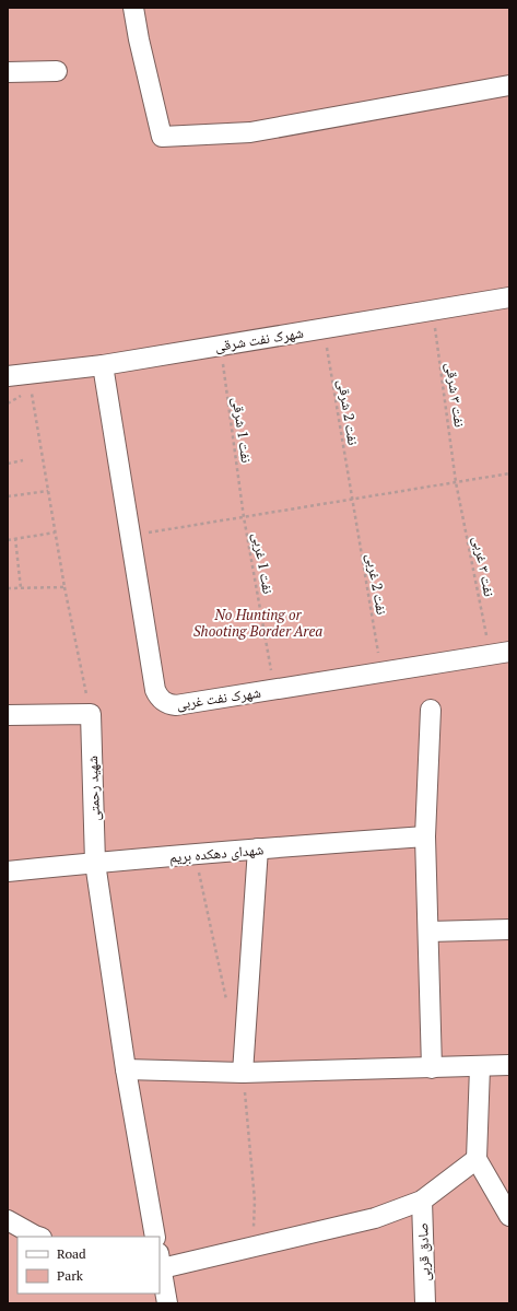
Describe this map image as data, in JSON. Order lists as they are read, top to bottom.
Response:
{
  "streets": {
    "street": [
      "شهرک نفت شرقی",
      "شهرک نفت غربی",
      "شهید رحمتی",
      "شهدای دهکده بریم",
      "صادق قربی"
    ],
    "path": [
      "نفت ۳ شرقی",
      "نفت 2 شرقی",
      "نفت 1 شرقی",
      "نفت 1 غربی",
      "نفت ۳ غربی",
      "نفت 2 غربی"
    ]
  },
  "crossings": [
    ["شهرک نفت شرقی", "نفت ۳ شرقی"],
    ["شهرک نفت شرقی", "نفت 2 شرقی"],
    ["شهرک نفت شرقی", "نفت 1 شرقی"],
    ["شهرک نفت شرقی", "شهرک نفت غربی"],
    ["نفت ۳ شرقی", "نفت ۳ غربی"],
    ["نفت 2 شرقی", "نفت 2 غربی"],
    ["نفت 1 شرقی", "نفت 1 غربی"],
    ["نفت 1 غربی", "شهرک نفت غربی"],
    ["نفت ۳ غربی", "شهرک نفت غربی"],
    ["نفت 2 غربی", "شهرک نفت غربی"],
    ["شهید رحمتی", "شهدای دهکده بریم"]
  ],
  "parks": ["No Hunting or Shooting Border Area"],
  "legend": ["Road", "Park"]
}
